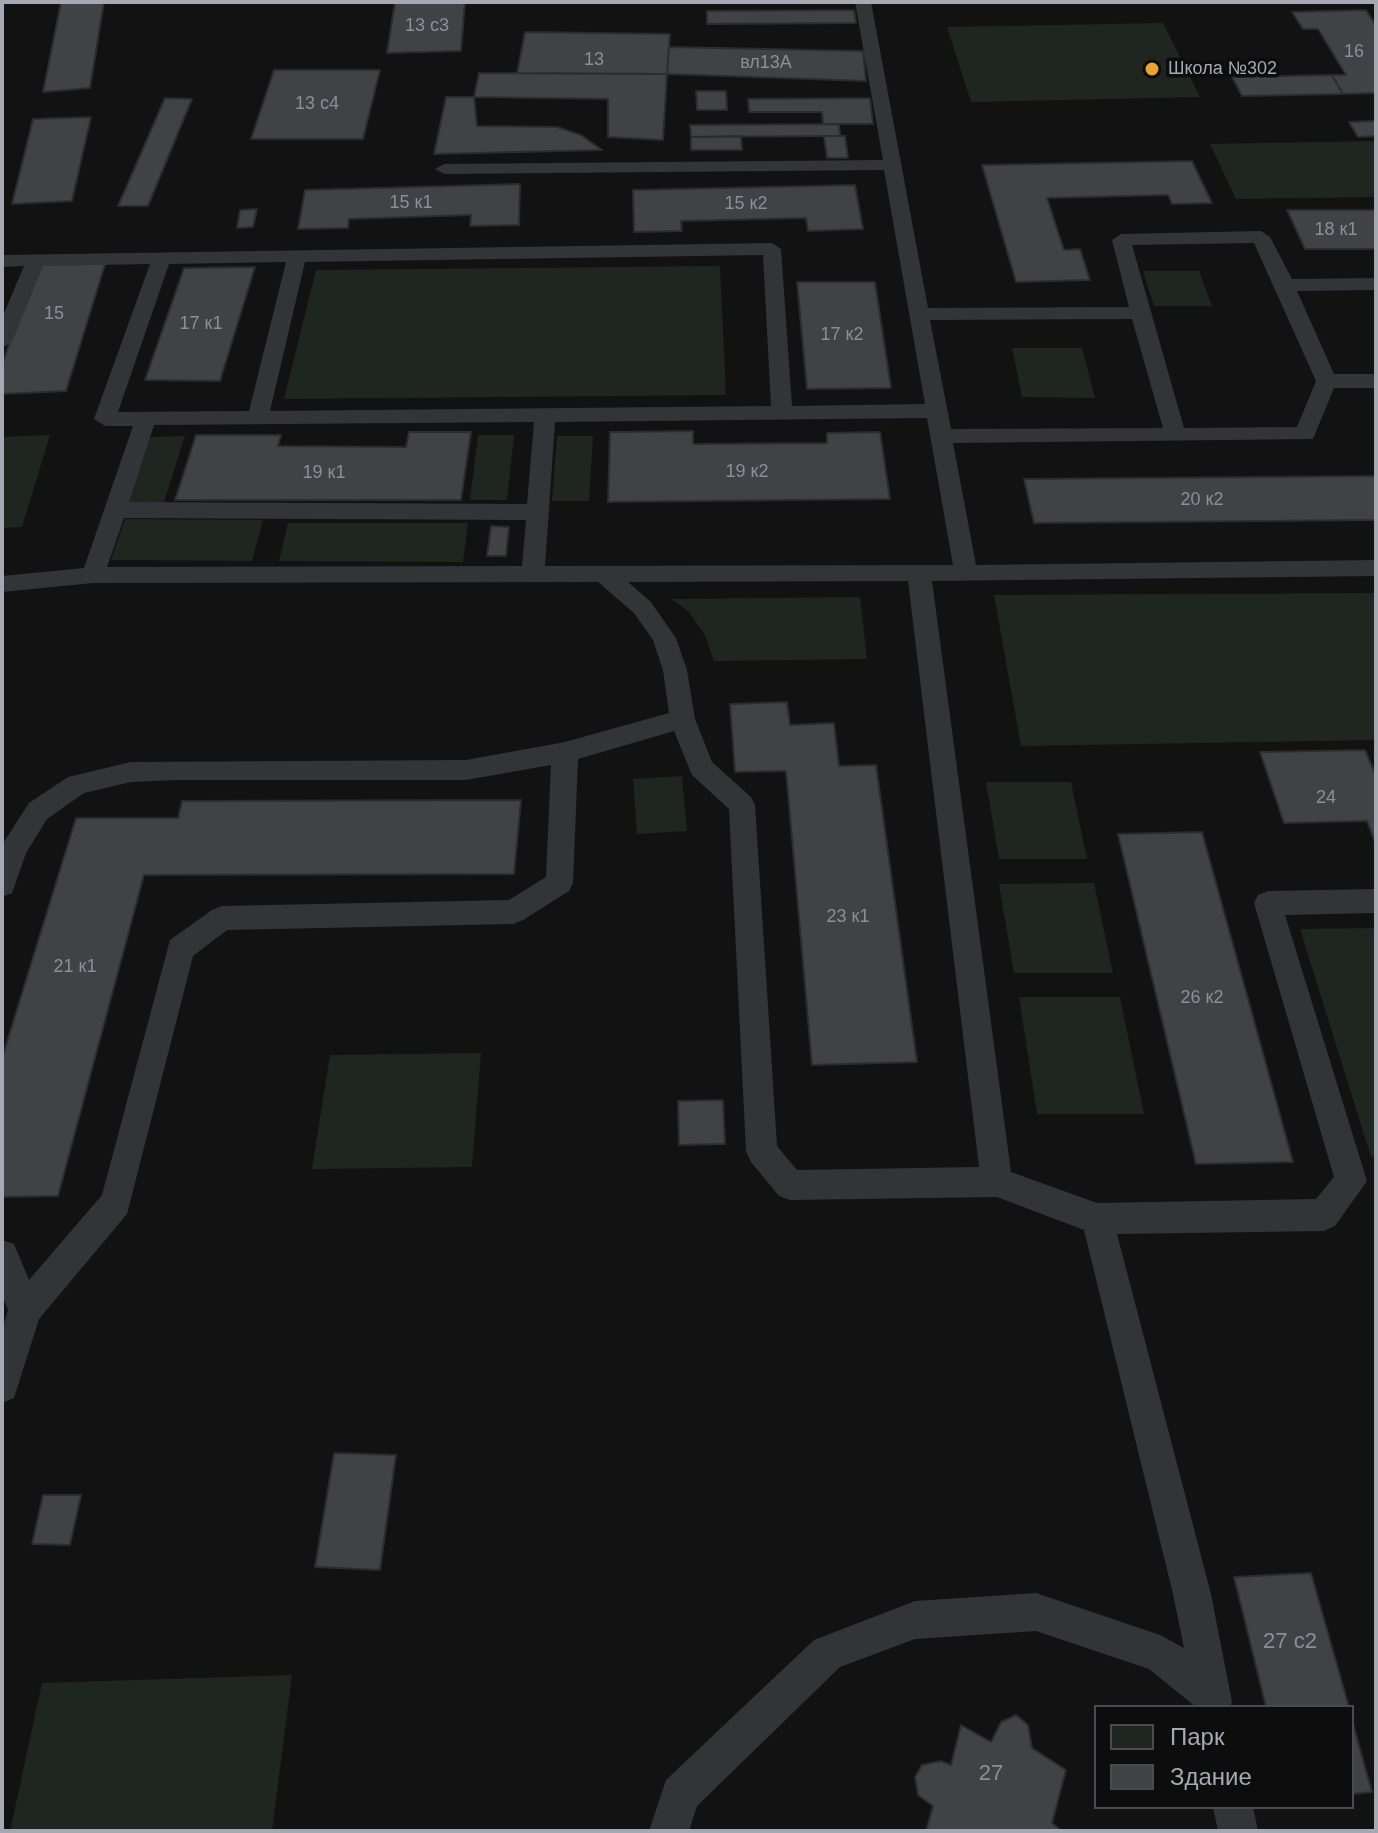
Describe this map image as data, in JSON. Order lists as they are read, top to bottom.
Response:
{
  "places": ["Школа №302"],
  "house_numbers": [
    "13 с3",
    "16",
    "13",
    "вл13А",
    "13 с4",
    "15 к1",
    "15 к2",
    "18 к1",
    "15",
    "17 к1",
    "17 к2",
    "19 к2",
    "19 к1",
    "20 к2",
    "24",
    "23 к1",
    "21 к1",
    "26 к2",
    "27 с2",
    "27"
  ],
  "legend": ["Парк", "Здание"]
}
